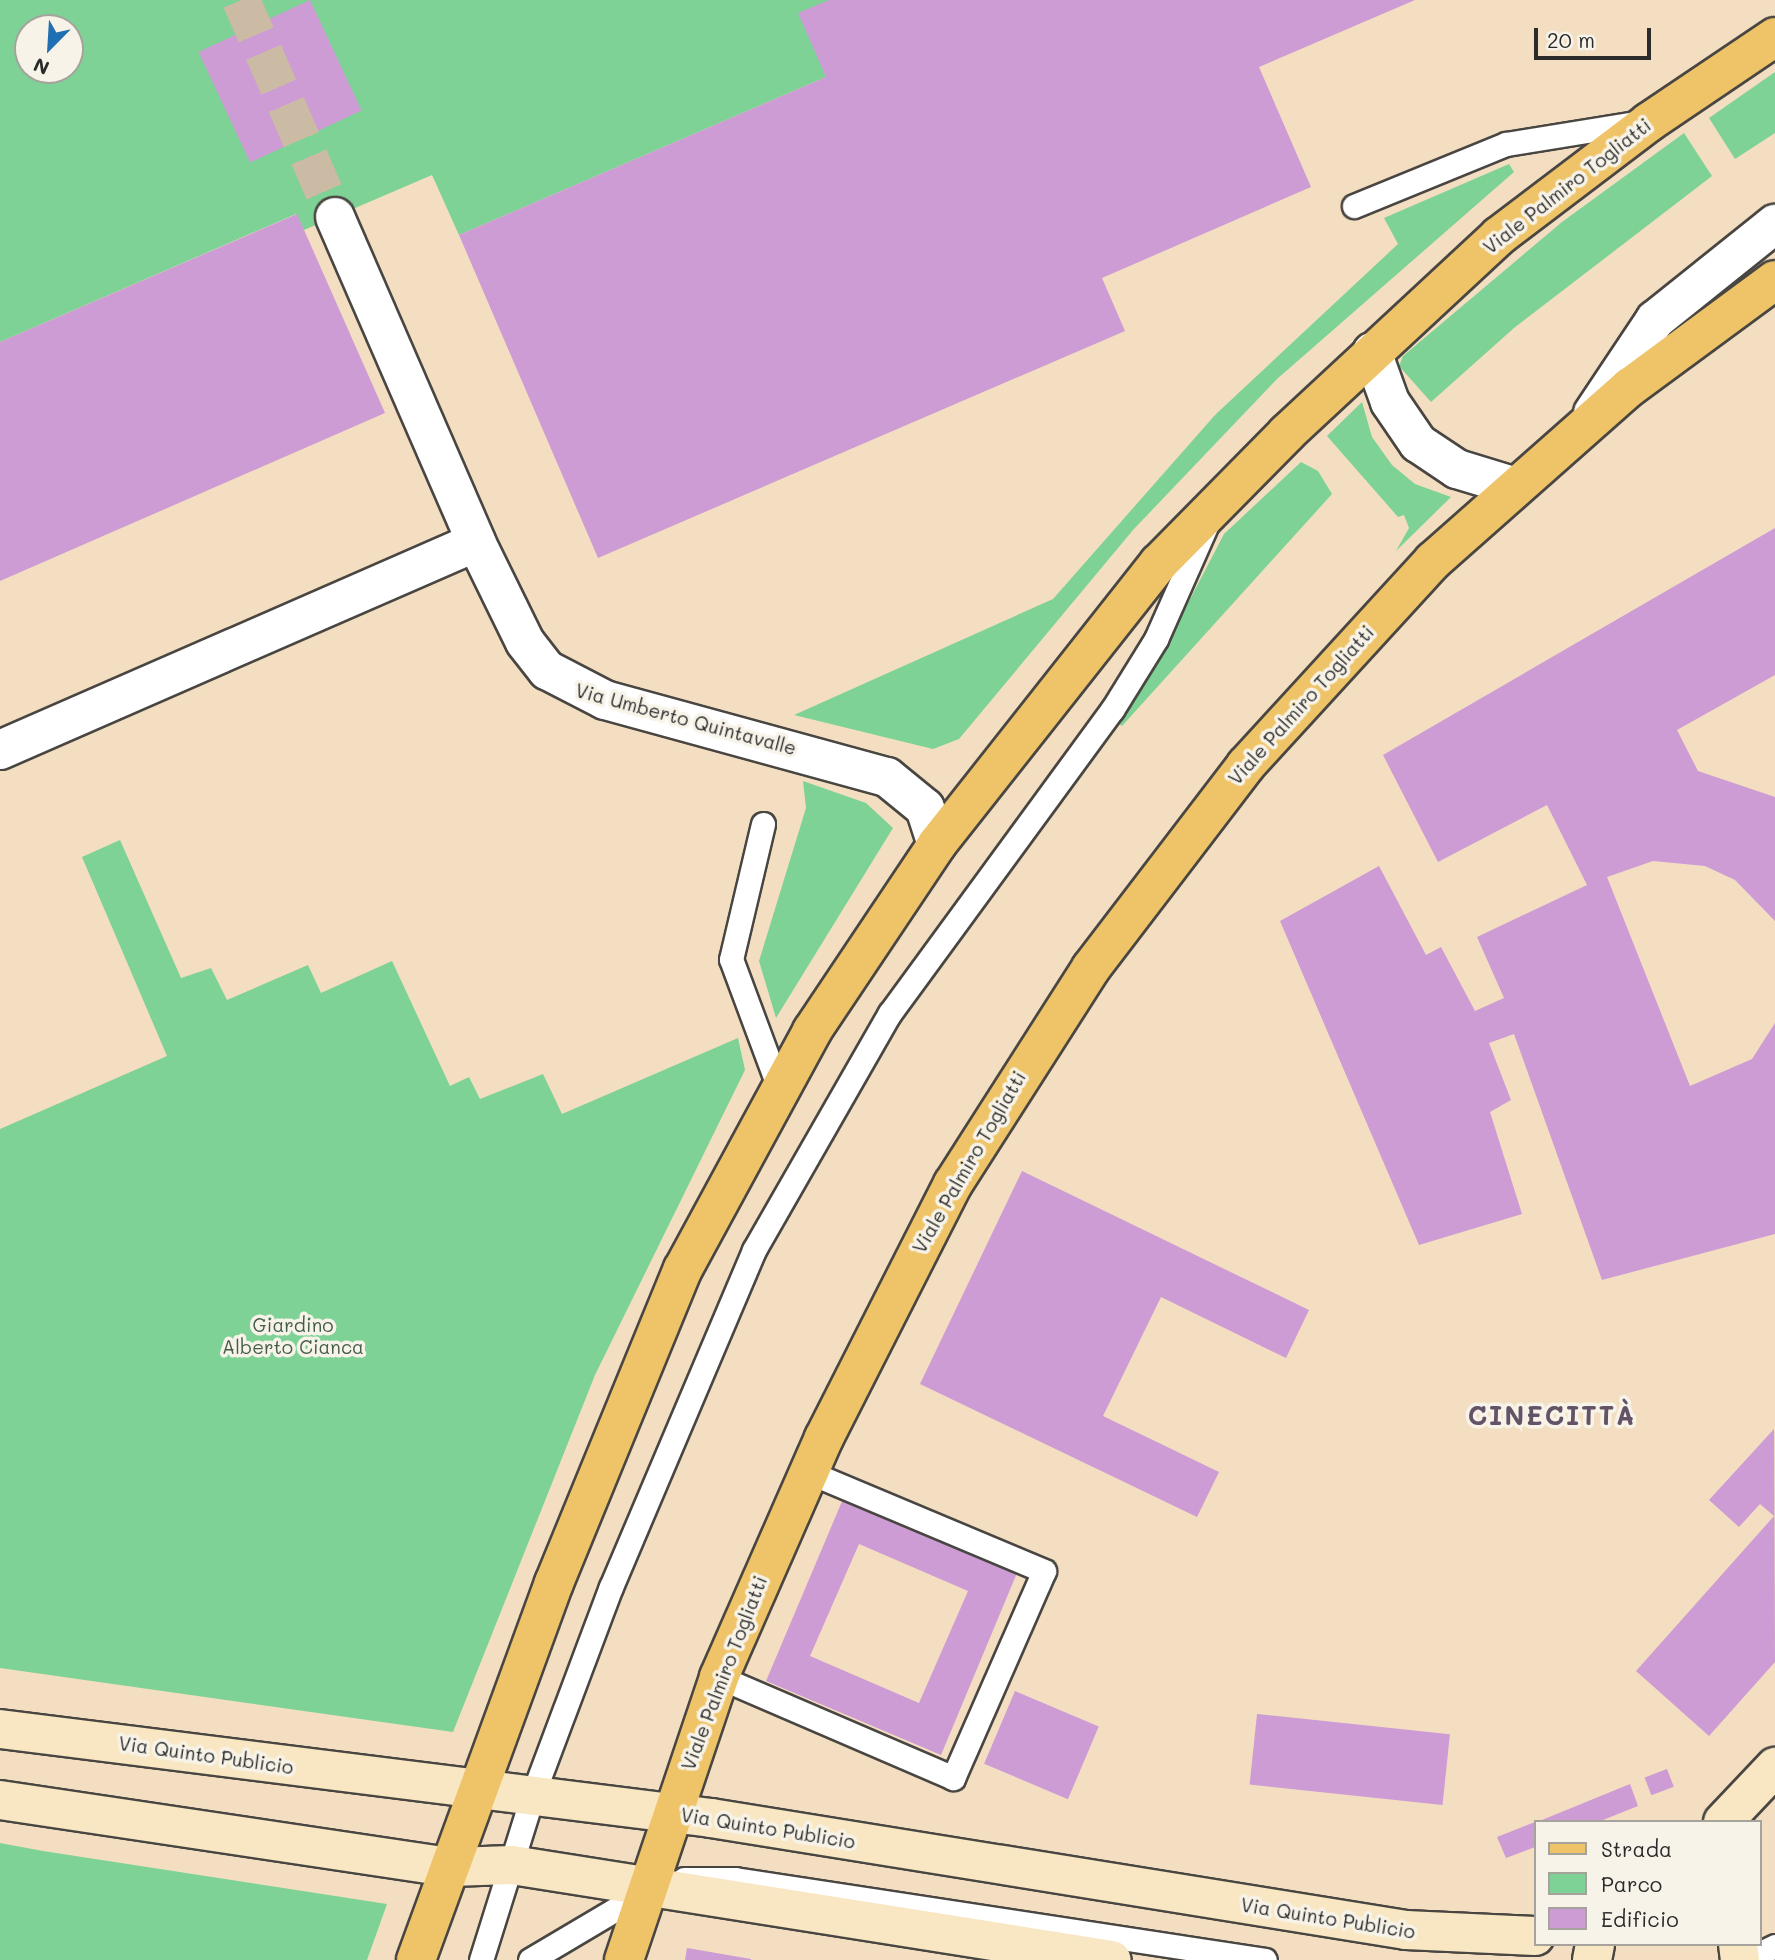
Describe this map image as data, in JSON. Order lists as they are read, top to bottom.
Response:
{
  "streets": {
    "main road": ["Viale Palmiro Togliatti"],
    "street": ["Via Umberto Quintavalle", "Via Quinto Publicio"]
  },
  "crossings": [
    ["Viale Palmiro Togliatti", "Via Umberto Quintavalle"],
    ["Viale Palmiro Togliatti", "Via Quinto Publicio"]
  ],
  "districts": ["CINECITTÀ"],
  "parks": ["Giardino Alberto Cianca"],
  "legend": ["Strada", "Parco", "Edificio"],
  "scale_bar": "20 m",
  "north": "bottom left"
}
